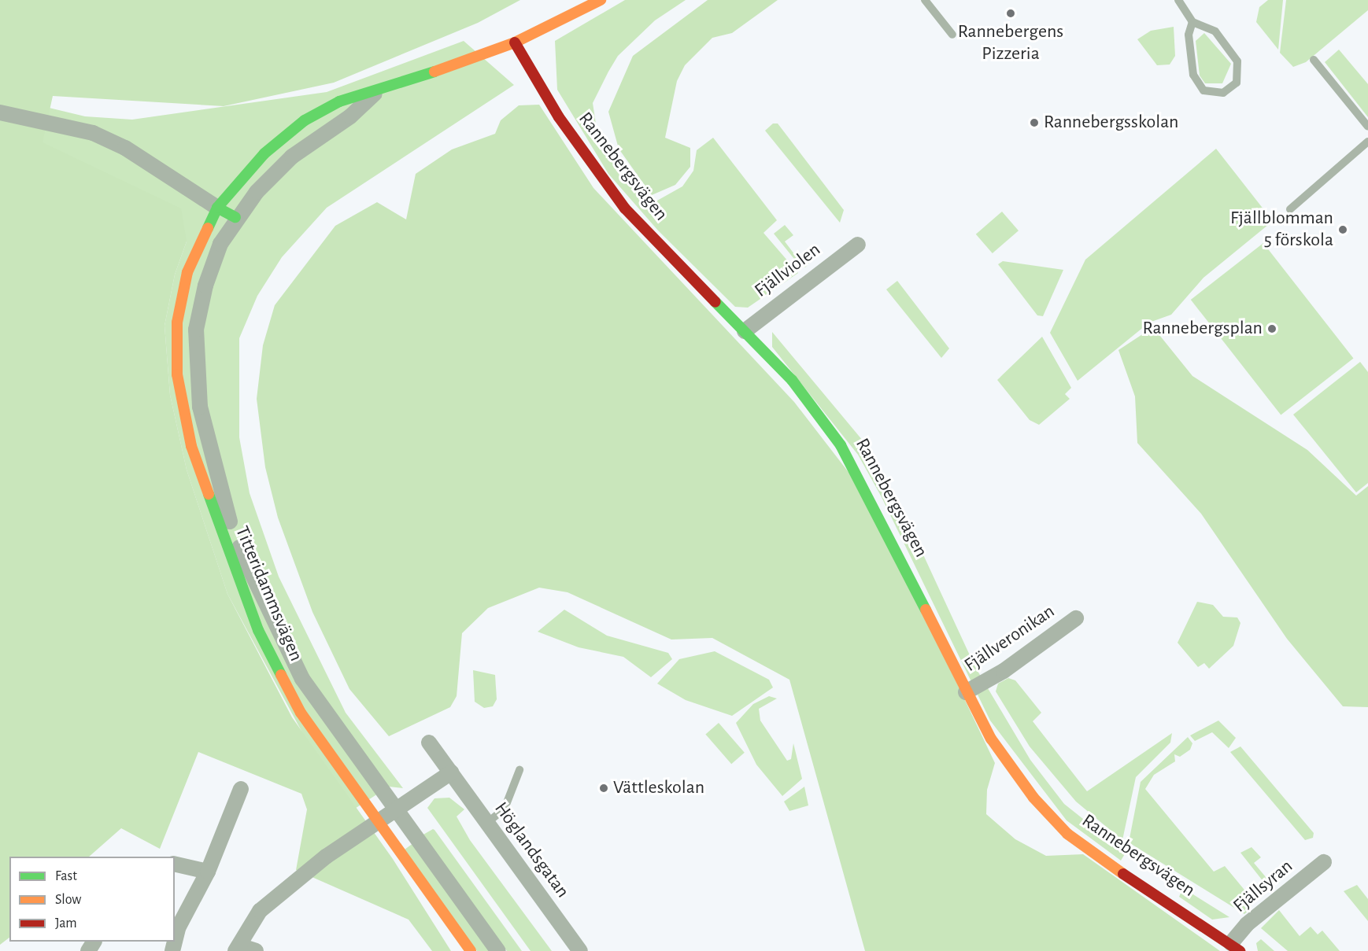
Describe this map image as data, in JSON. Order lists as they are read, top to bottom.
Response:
{
  "streets": {
    "street": [
      "Rannebergsvägen",
      "Fjällviolen",
      "Titteridammsvägen",
      "Fjällveronikan",
      "Höglandsgatan",
      "Fjällsyran"
    ]
  },
  "crossings": [
    ["Rannebergsvägen", "Fjällviolen"],
    ["Rannebergsvägen", "Fjällveronikan"],
    ["Rannebergsvägen", "Fjällsyran"]
  ],
  "places": [
    "Rannebergens Pizzeria",
    "Rannebergsskolan",
    "Fjällblomman 5 förskola",
    "Rannebergsplan",
    "Vättleskolan"
  ],
  "legend": ["Fast", "Slow", "Jam"]
}
